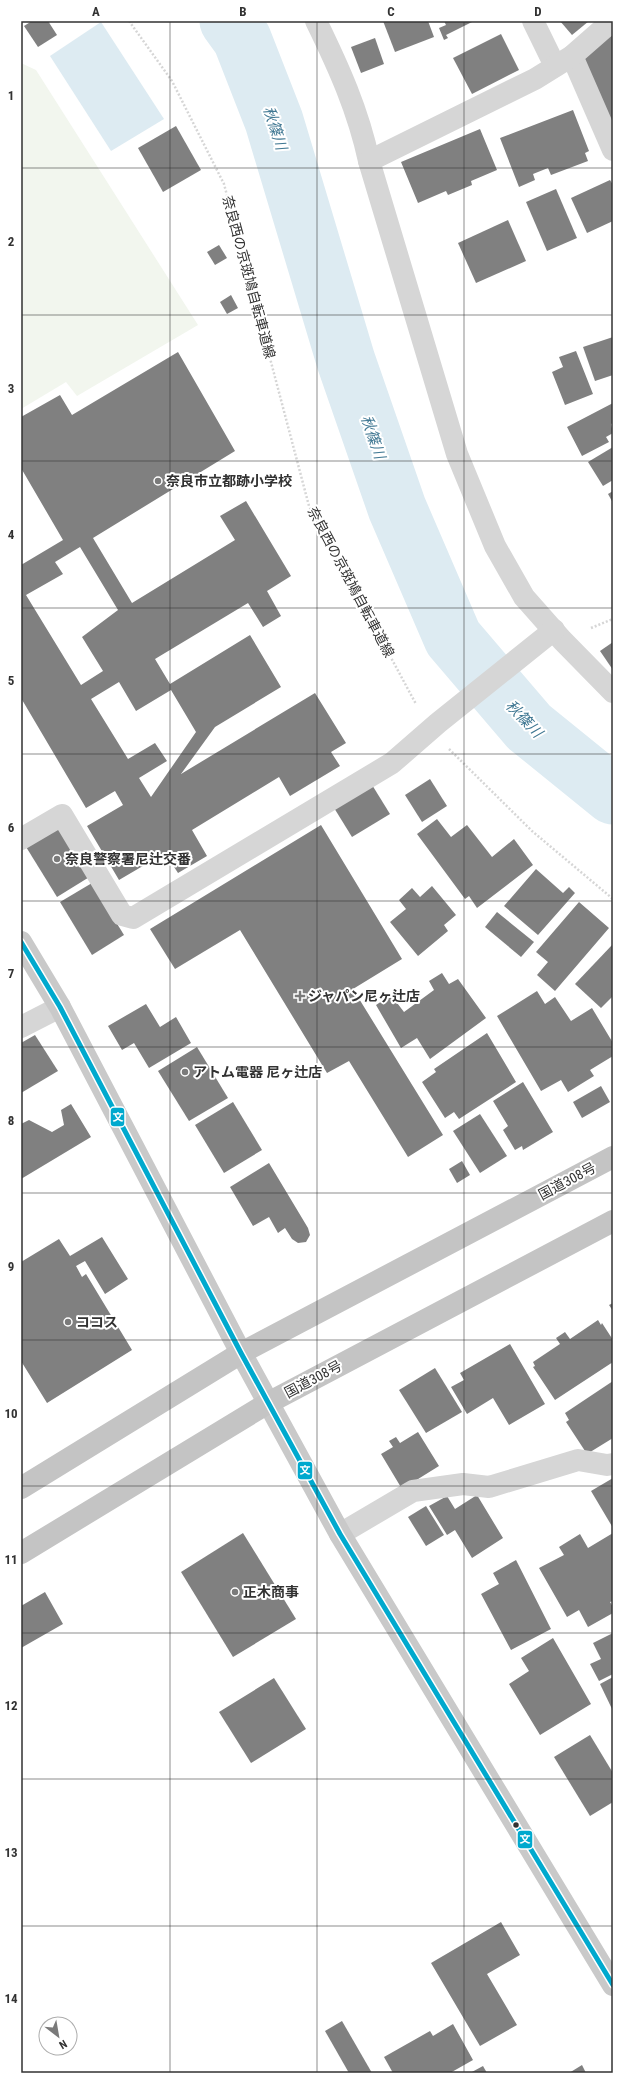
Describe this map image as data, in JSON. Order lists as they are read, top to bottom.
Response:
{
  "streets": {
    "highway": ["国道308号"],
    "path": ["奈良西の京斑鳩自転車道線"]
  },
  "water": ["秋篠川"],
  "places": {
    "other": [
      "奈良市立都跡小学校",
      "奈良警察署尼辻交番",
      "アトム電器 尼ヶ辻店",
      "ココス",
      "正木商事"
    ],
    "health": ["ジャパン尼ヶ辻店"]
  },
  "lines": ["transit line 文"],
  "north": "bottom right",
  "grid": {
    "columns": [
      "A",
      "B",
      "C",
      "D"
    ],
    "rows": [
      "1",
      "2",
      "3",
      "4",
      "5",
      "6",
      "7",
      "8",
      "9",
      "10",
      "11",
      "12",
      "13",
      "14"
    ]
  }
}
